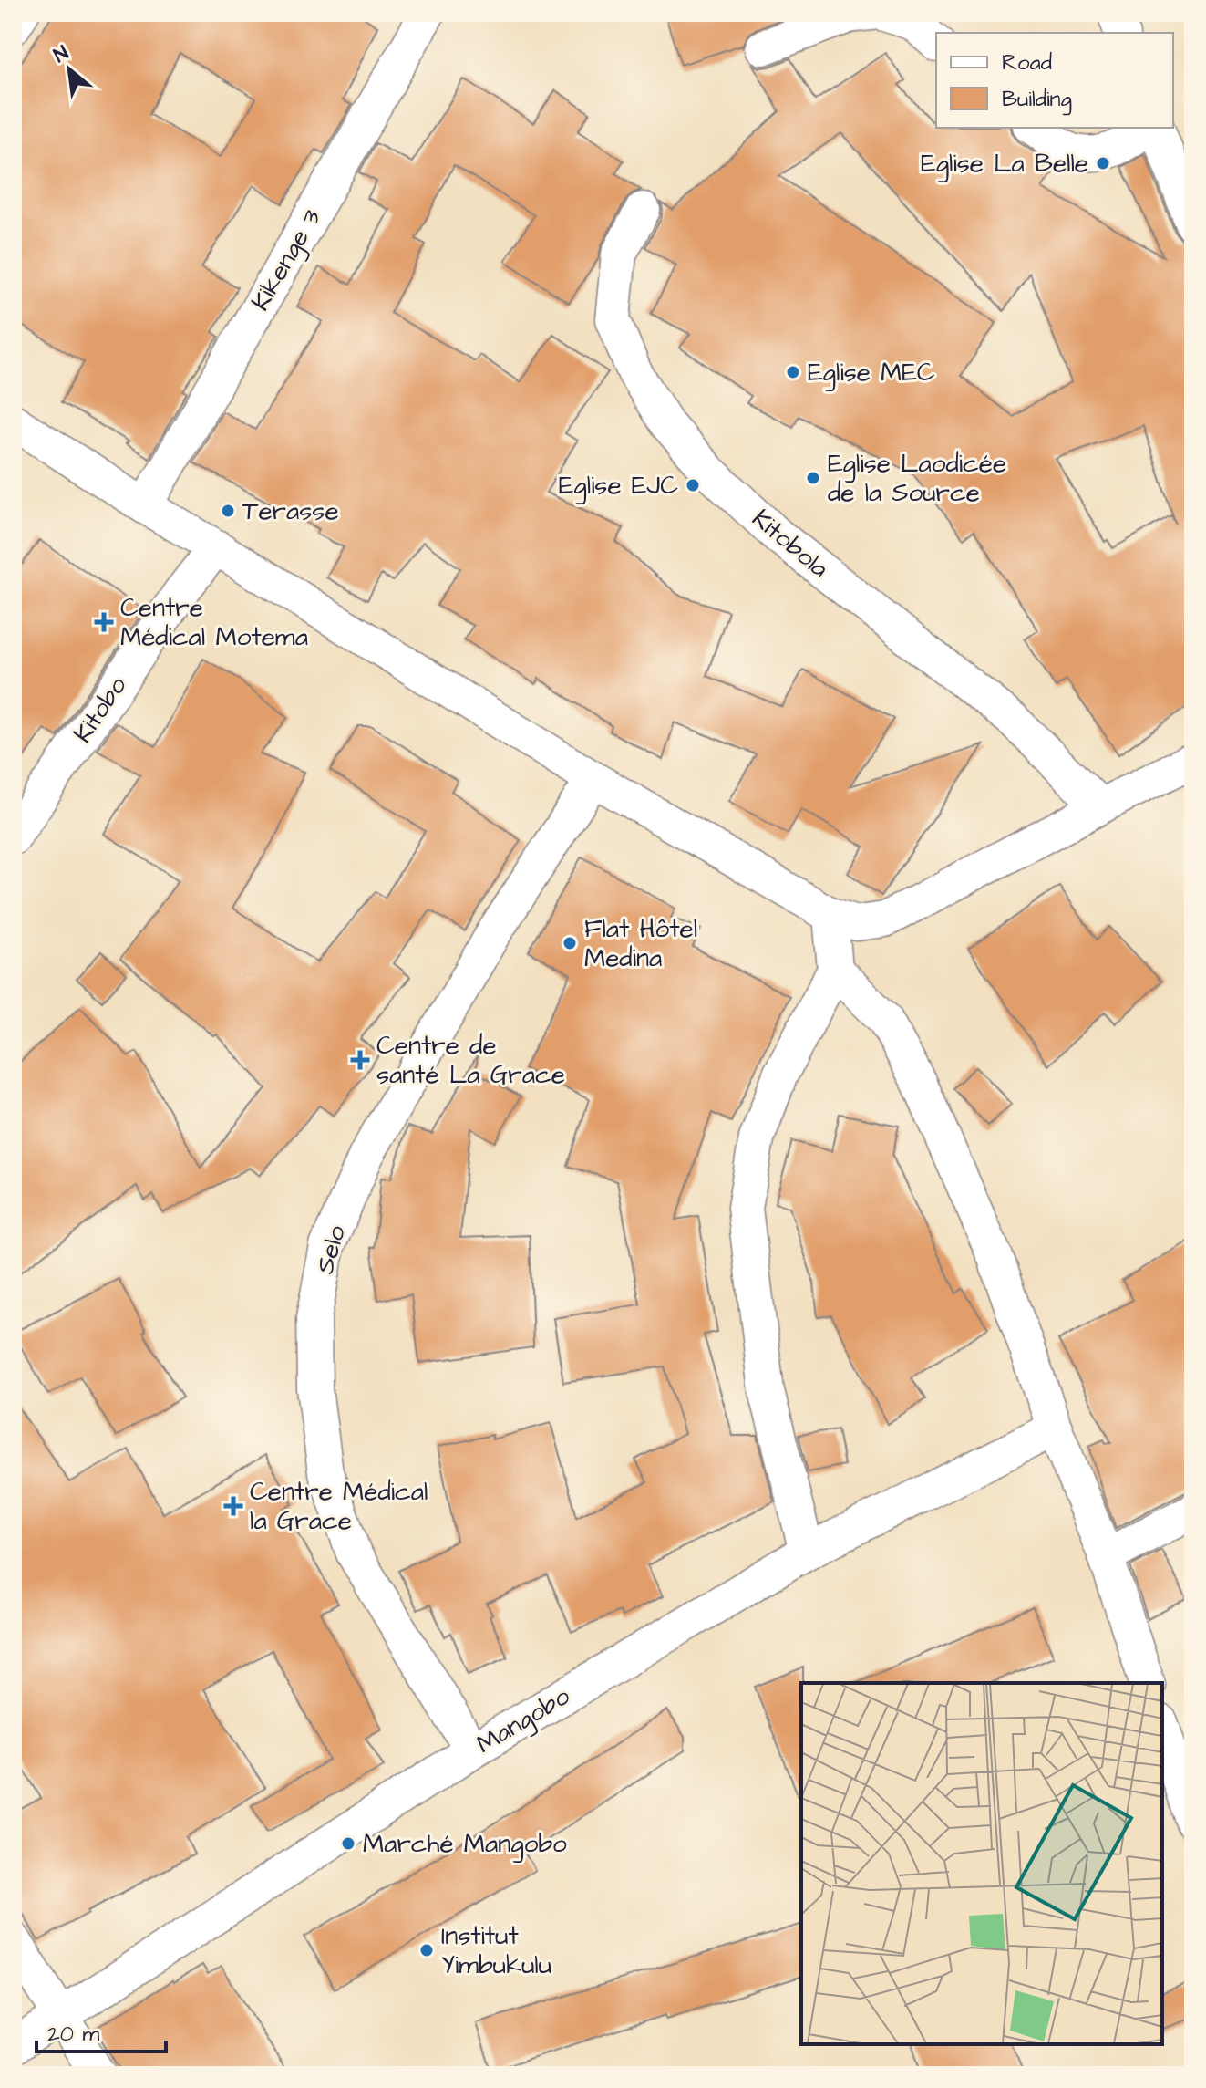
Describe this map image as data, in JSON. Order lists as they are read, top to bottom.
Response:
{
  "streets": {
    "street": [
      "Kikenge 3",
      "Kitobola",
      "Kitobo",
      "Selo",
      "Mangobo"
    ]
  },
  "crossings": [
    ["Selo", "Mangobo"]
  ],
  "places": {
    "other": [
      "Eglise La Belle",
      "Eglise MEC",
      "Eglise Laodicée de la Source",
      "Eglise EJC",
      "Terasse",
      "Flat Hôtel Medina",
      "Marché Mangobo",
      "Institut Yimbukulu"
    ],
    "health": ["Centre Médical Motema", "Centre de santé La Grace", "Centre Médical la Grace"]
  },
  "legend": ["Road", "Building"],
  "scale_bar": "20 m",
  "north": "top left"
}
